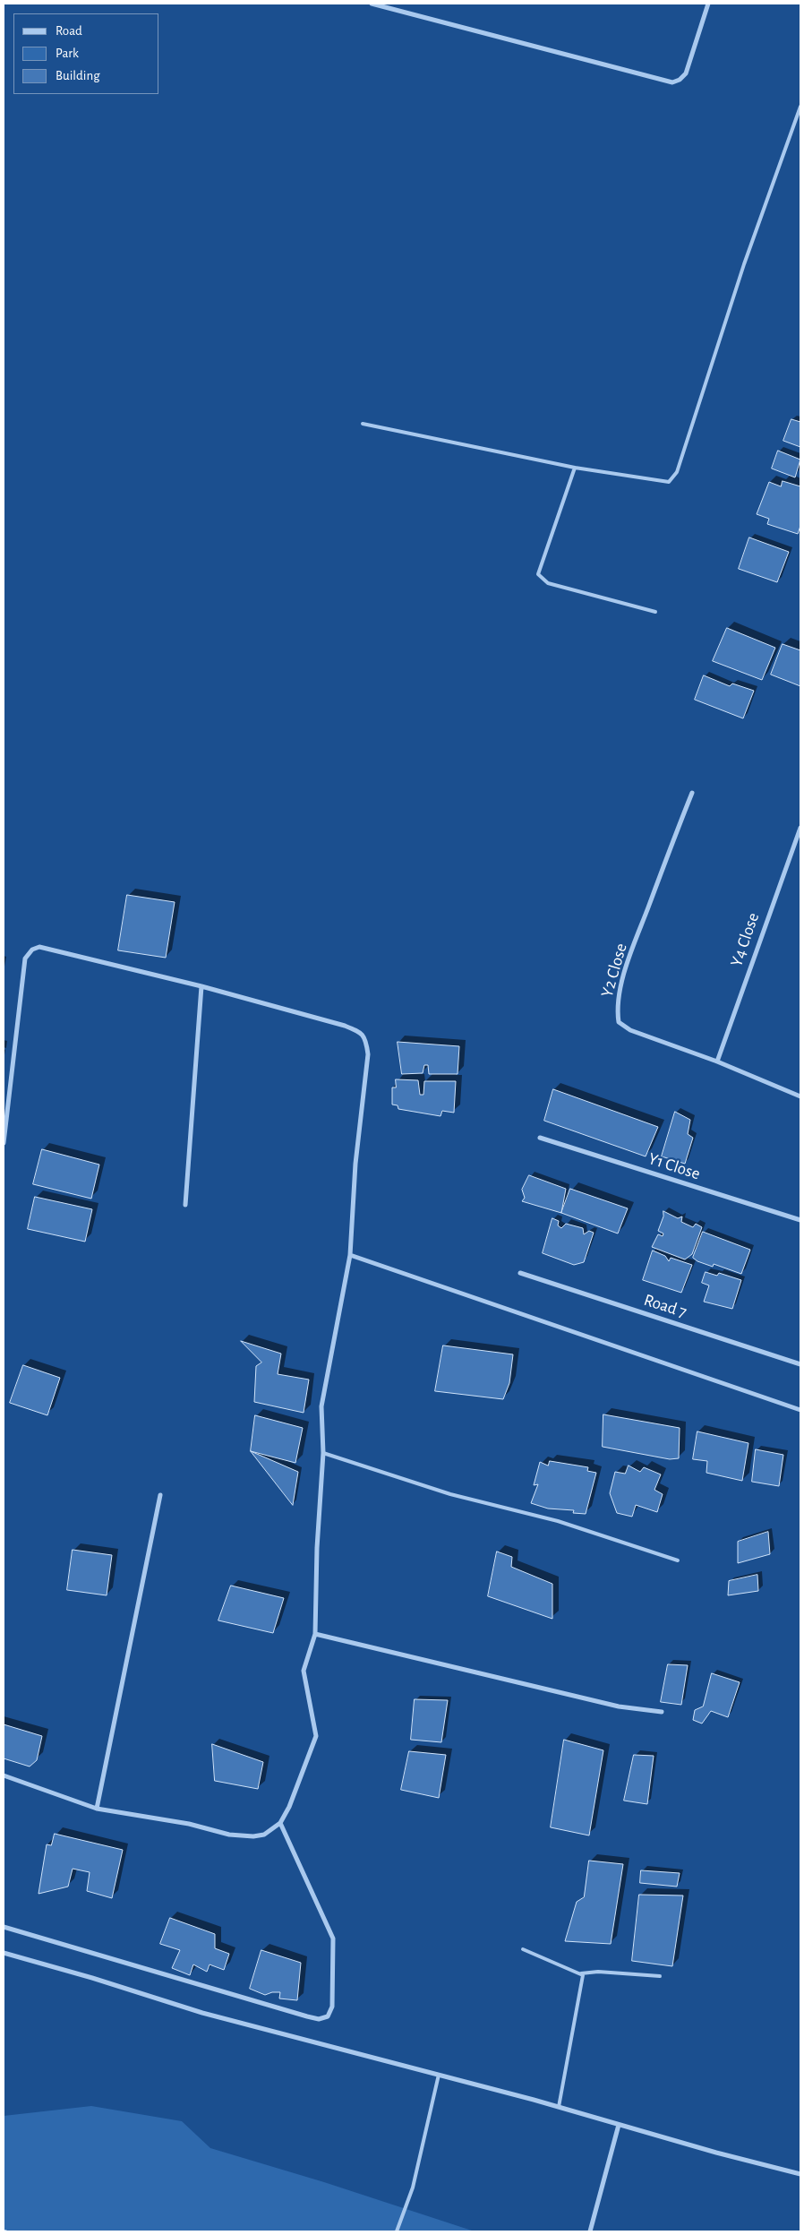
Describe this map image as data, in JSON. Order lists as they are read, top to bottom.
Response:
{
  "streets": {
    "street": [
      "Y4 Close",
      "Y2 Close",
      "Y1 Close",
      "Road 7"
    ]
  },
  "crossings": [
    ["Y4 Close", "Y2 Close"]
  ],
  "legend": ["Road", "Park", "Building"]
}
